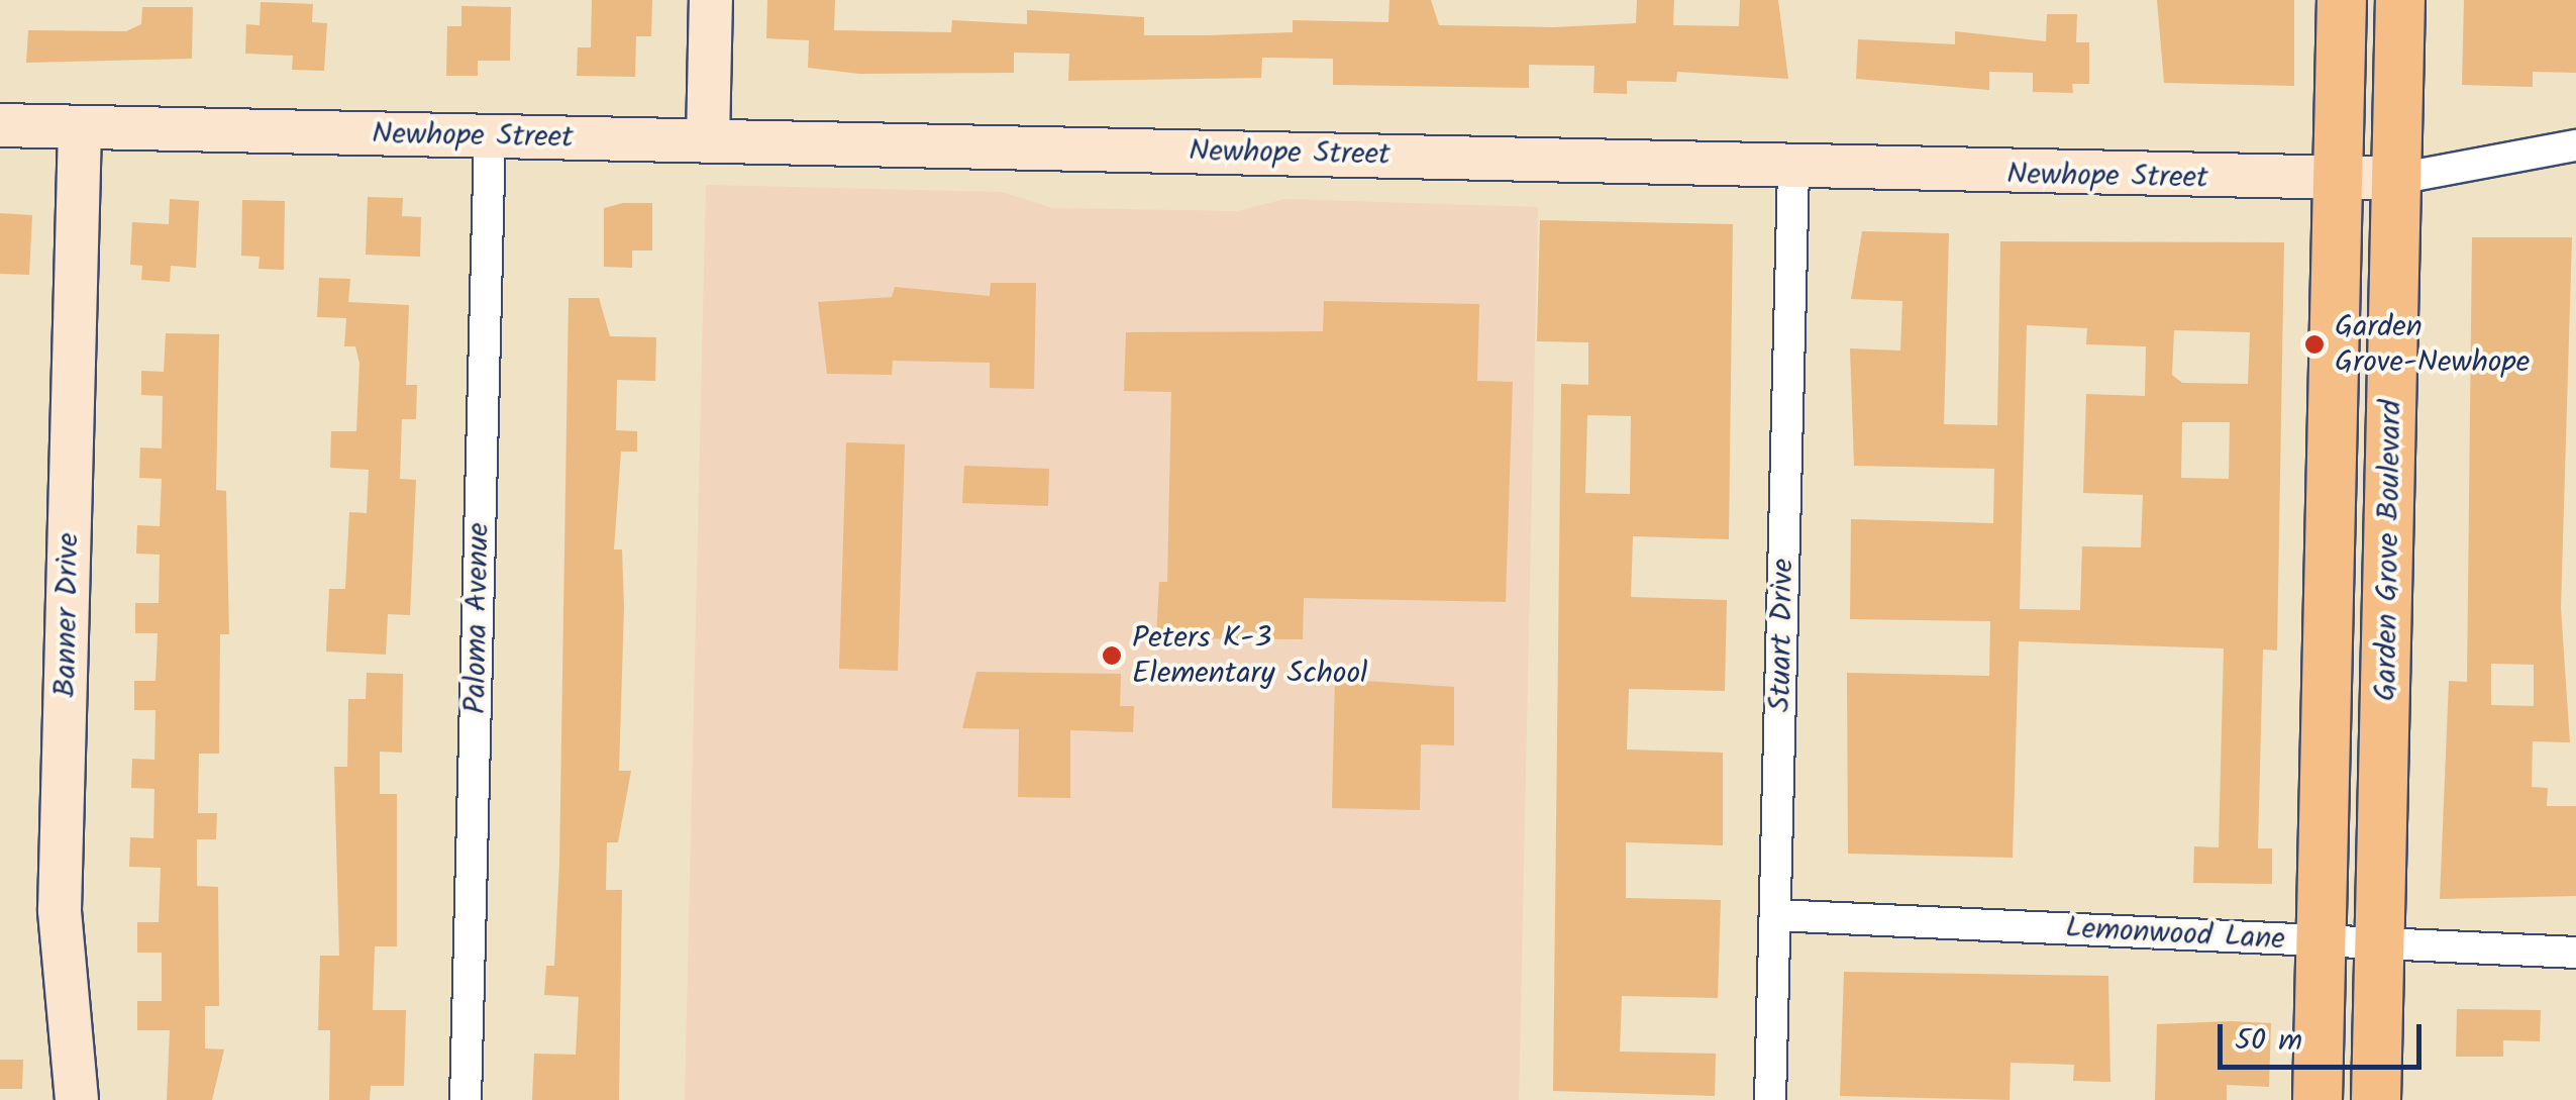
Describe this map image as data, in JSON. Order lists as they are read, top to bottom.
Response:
{
  "streets": {
    "main road": ["Garden Grove Boulevard"],
    "street": [
      "Newhope Street",
      "Banner Drive",
      "Paloma Avenue",
      "Stuart Drive",
      "Lemonwood Lane"
    ]
  },
  "crossings": [
    ["Newhope Street", "Garden Grove Boulevard"],
    ["Newhope Street", "Banner Drive"],
    ["Newhope Street", "Paloma Avenue"],
    ["Newhope Street", "Stuart Drive"],
    ["Garden Grove Boulevard", "Lemonwood Lane"],
    ["Stuart Drive", "Lemonwood Lane"]
  ],
  "places": ["Garden Grove-Newhope", "Peters K-3 Elementary School"],
  "scale_bar": "50 m"
}
